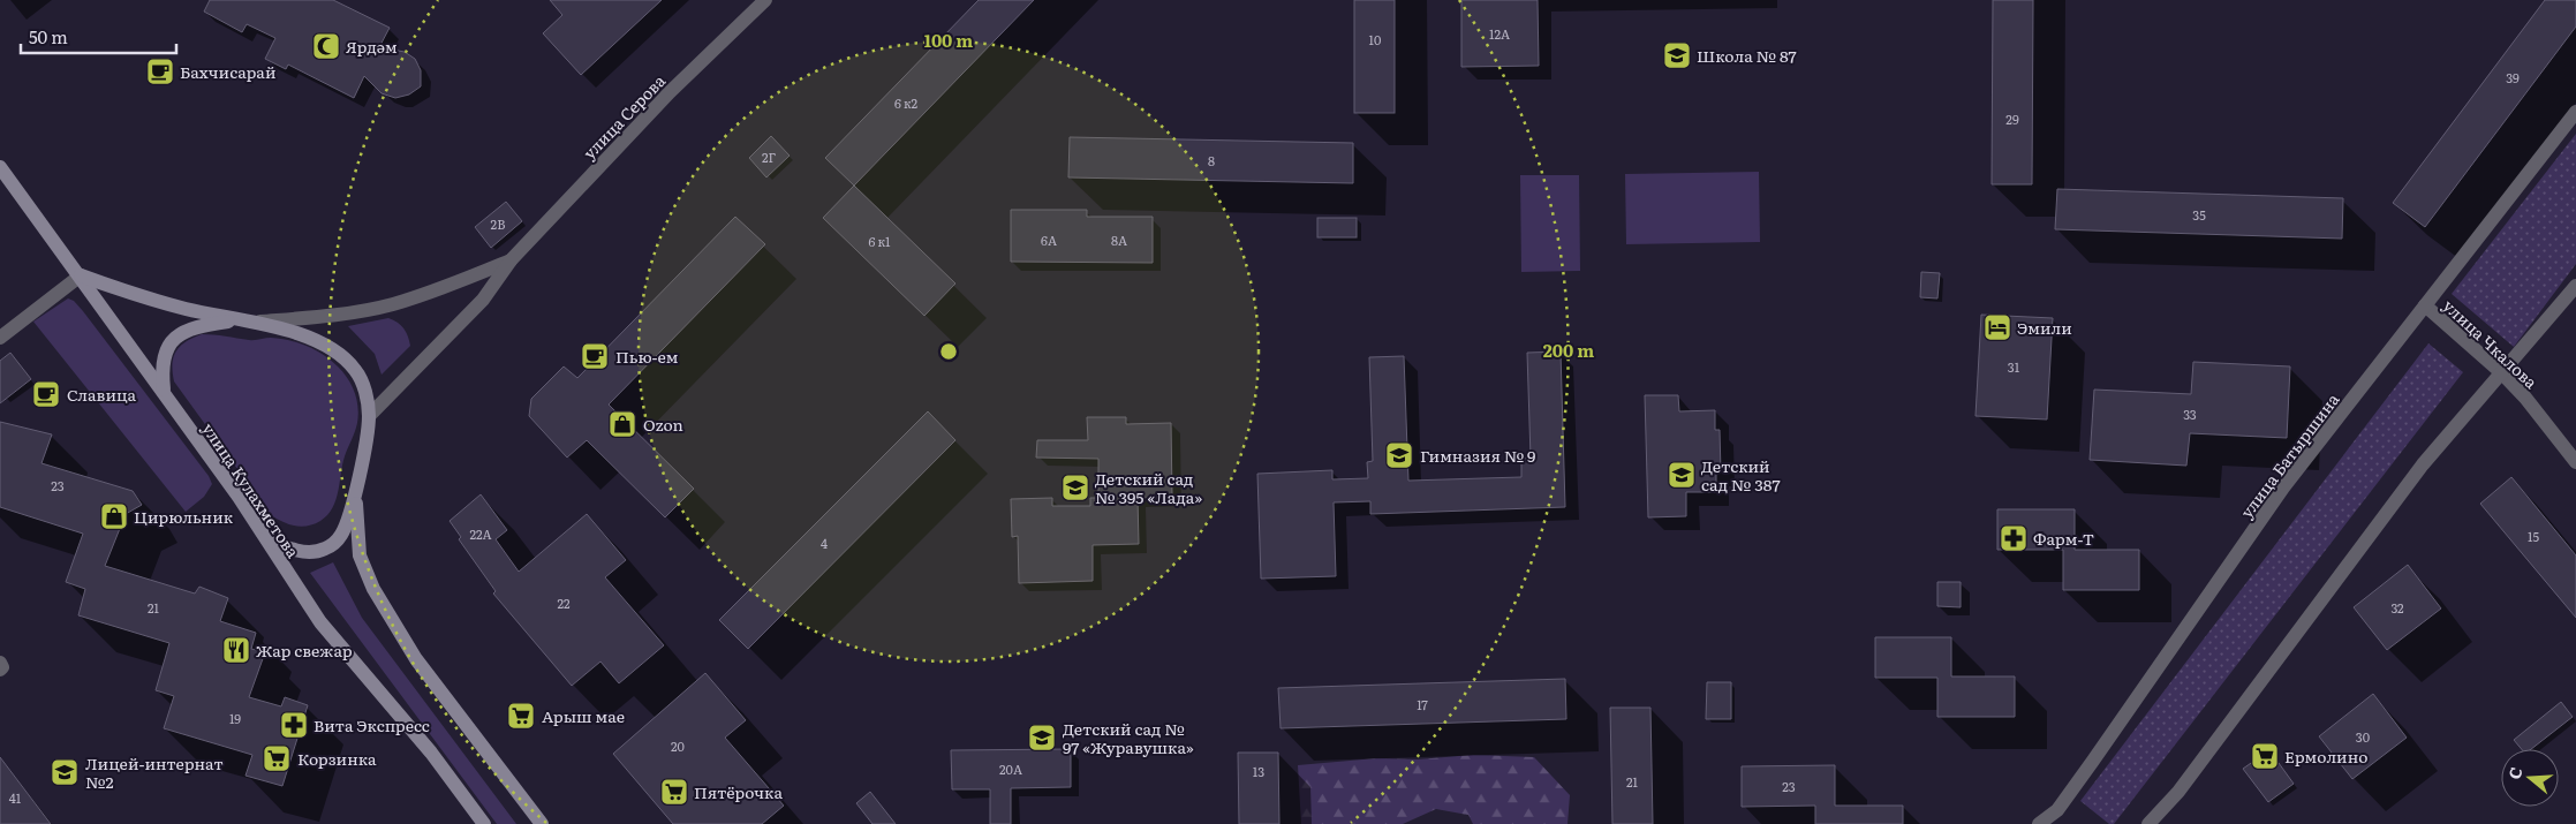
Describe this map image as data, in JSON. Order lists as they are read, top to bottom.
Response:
{
  "streets": {
    "main road": ["улица Кулахметова"],
    "street": ["улица Серова", "улица Чкалова", "улица Батыршина"]
  },
  "crossings": [
    ["улица Чкалова", "улица Батыршина"]
  ],
  "places": {
    "mosque": ["Ярдәм"],
    "school or university": [
      "Школа № 87",
      "Гимназия № 9",
      "Детский сад № 387",
      "Детский сад № 395 «Лада»",
      "Детский сад № 97 «Журавушка»",
      "Лицей-интернат №2"
    ],
    "cafe": ["Бахчисарай", "Пью-ем", "Славица"],
    "hotel": ["Эмили"],
    "shop": ["Ozon", "Цирюльник"],
    "pharmacy": ["Фарм-Т", "Вита Экспресс"],
    "restaurant": ["Жар свежар"],
    "supermarket": [
      "Арыш мае",
      "Ермолино",
      "Корзинка",
      "Пятёрочка"
    ]
  },
  "house_numbers": [
    "12А",
    "10",
    "39",
    "6 к2",
    "29",
    "2Г",
    "8",
    "35",
    "2В",
    "6А",
    "8А",
    "6 к1",
    "31",
    "33",
    "23",
    "22А",
    "15",
    "4",
    "22",
    "21",
    "32",
    "17",
    "19",
    "30",
    "20",
    "20А",
    "13",
    "21",
    "23",
    "41"
  ],
  "scale_bar": "50 m",
  "north": "left",
  "rings": ["100 m", "200 m"]
}
